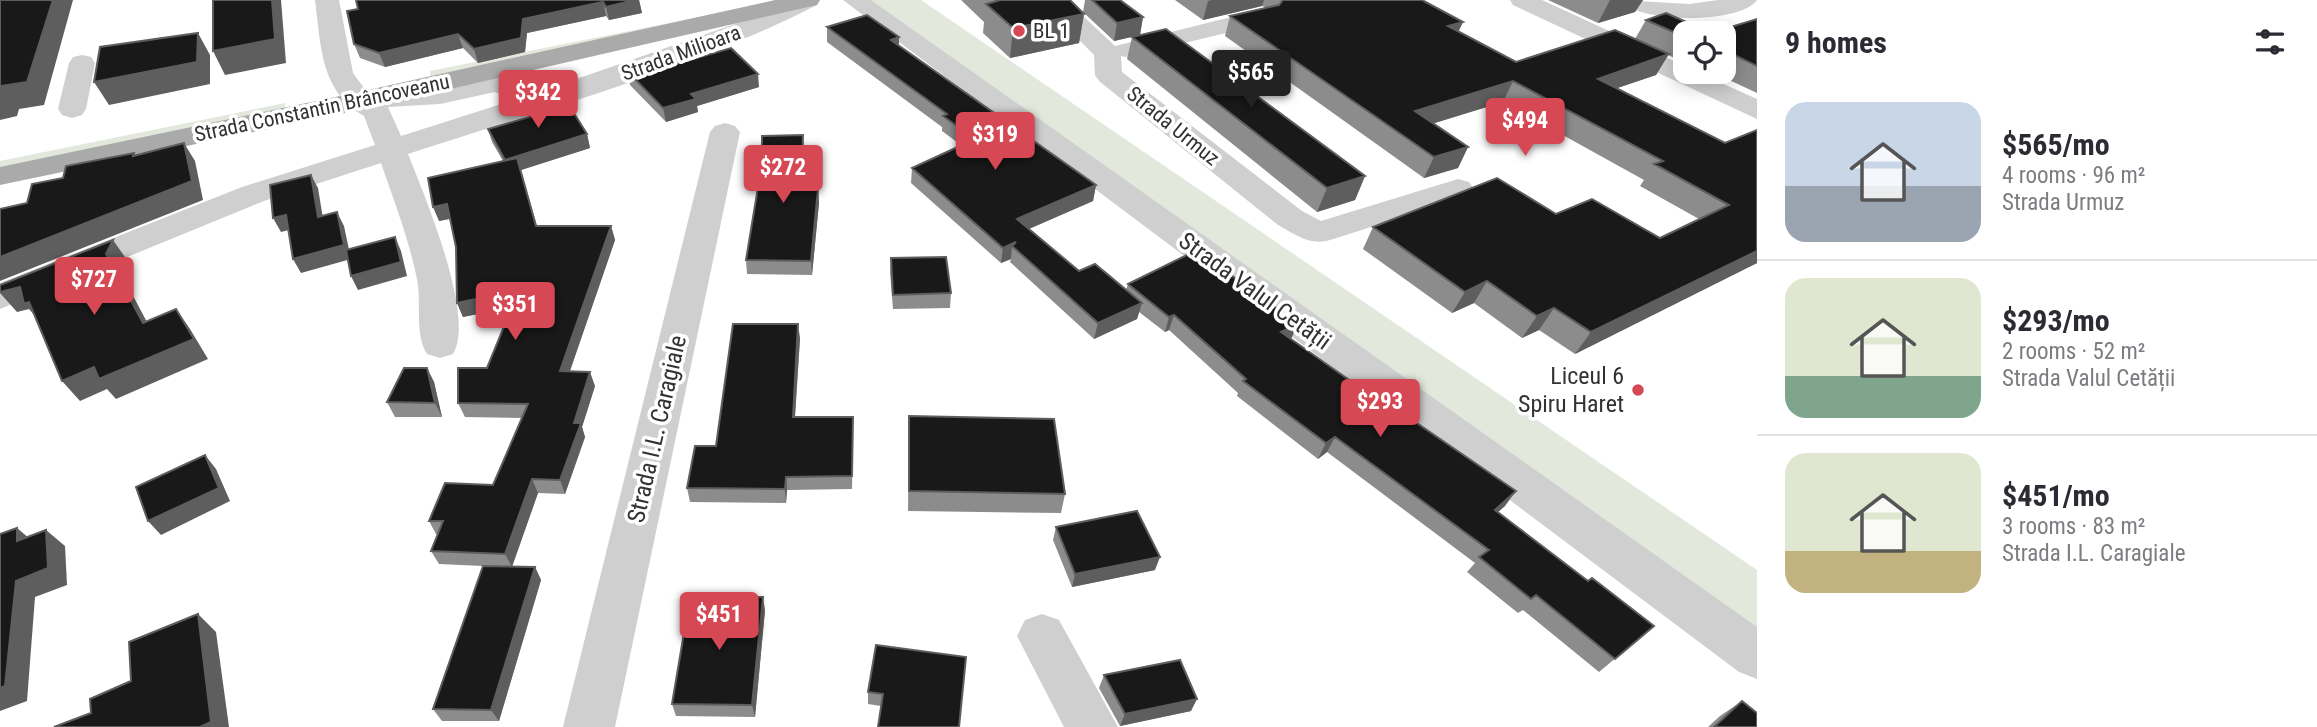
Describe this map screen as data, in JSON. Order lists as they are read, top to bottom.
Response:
{
  "streets": {
    "main road": ["Strada Constantin Brâncoveanu"],
    "street": [
      "Strada Milioara",
      "Strada Urmuz",
      "Strada Valul Cetății",
      "Strada I.L. Caragiale"
    ]
  },
  "crossings": [
    ["Strada Milioara", "Strada Constantin Brâncoveanu"]
  ],
  "places": ["BL 1", "Liceul 6 Spiru Haret"],
  "page": {
    "heading": "9 homes",
    "price": [
      "$565",
      "$342",
      "$494",
      "$319",
      "$272",
      "$727",
      "$351",
      "$293",
      "$451"
    ],
    "list": [
      {
        "name": "$565/mo",
        "note": "4 rooms · 96 m² · Strada Urmuz"
      },
      {
        "name": "$293/mo",
        "note": "2 rooms · 52 m² · Strada Valul Cetății"
      },
      {
        "name": "$451/mo",
        "note": "3 rooms · 83 m² · Strada I.L. Caragiale"
      }
    ]
  }
}
